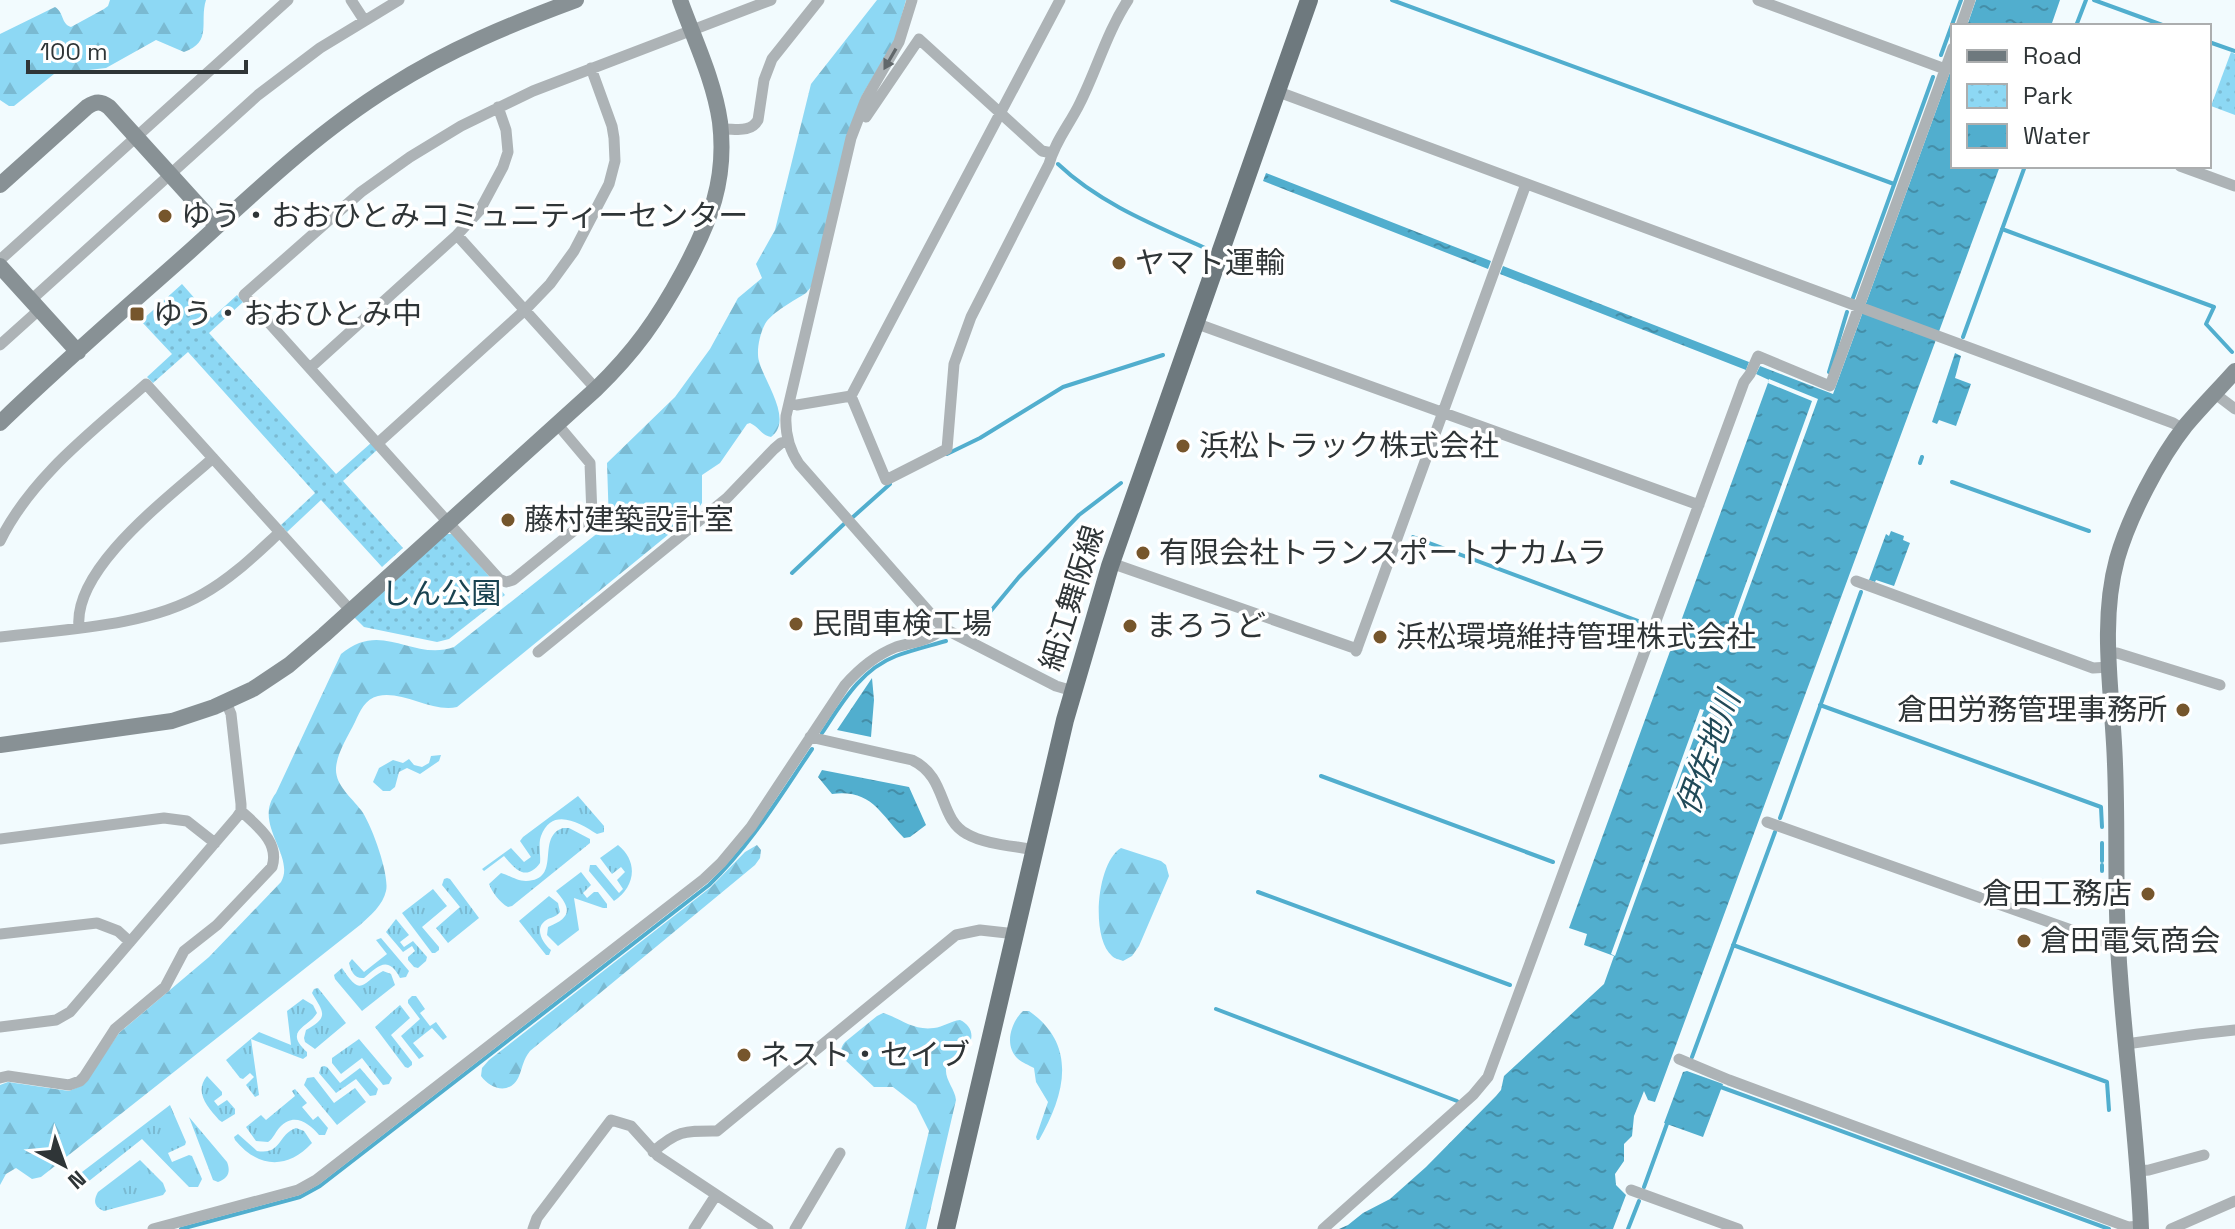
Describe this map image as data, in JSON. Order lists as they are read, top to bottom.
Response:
{
  "streets": {
    "main road": ["細江舞阪線"]
  },
  "water": ["伊佐地川"],
  "parks": ["しん公園"],
  "places": {
    "other": [
      "ゆう・おおひとみコミュニティーセンター",
      "ヤマト運輸",
      "浜松トラック株式会社",
      "藤村建築設計室",
      "有限会社トランスポートナカムラ",
      "民間車検工場",
      "まろうど",
      "浜松環境維持管理株式会社",
      "倉田労務管理事務所",
      "倉田工務店",
      "倉田電気商会",
      "ネスト・セイブ"
    ],
    "transit": ["ゆう・おおひとみ中"]
  },
  "legend": ["Road", "Park", "Water"],
  "scale_bar": "100 m",
  "north": "bottom right"
}
